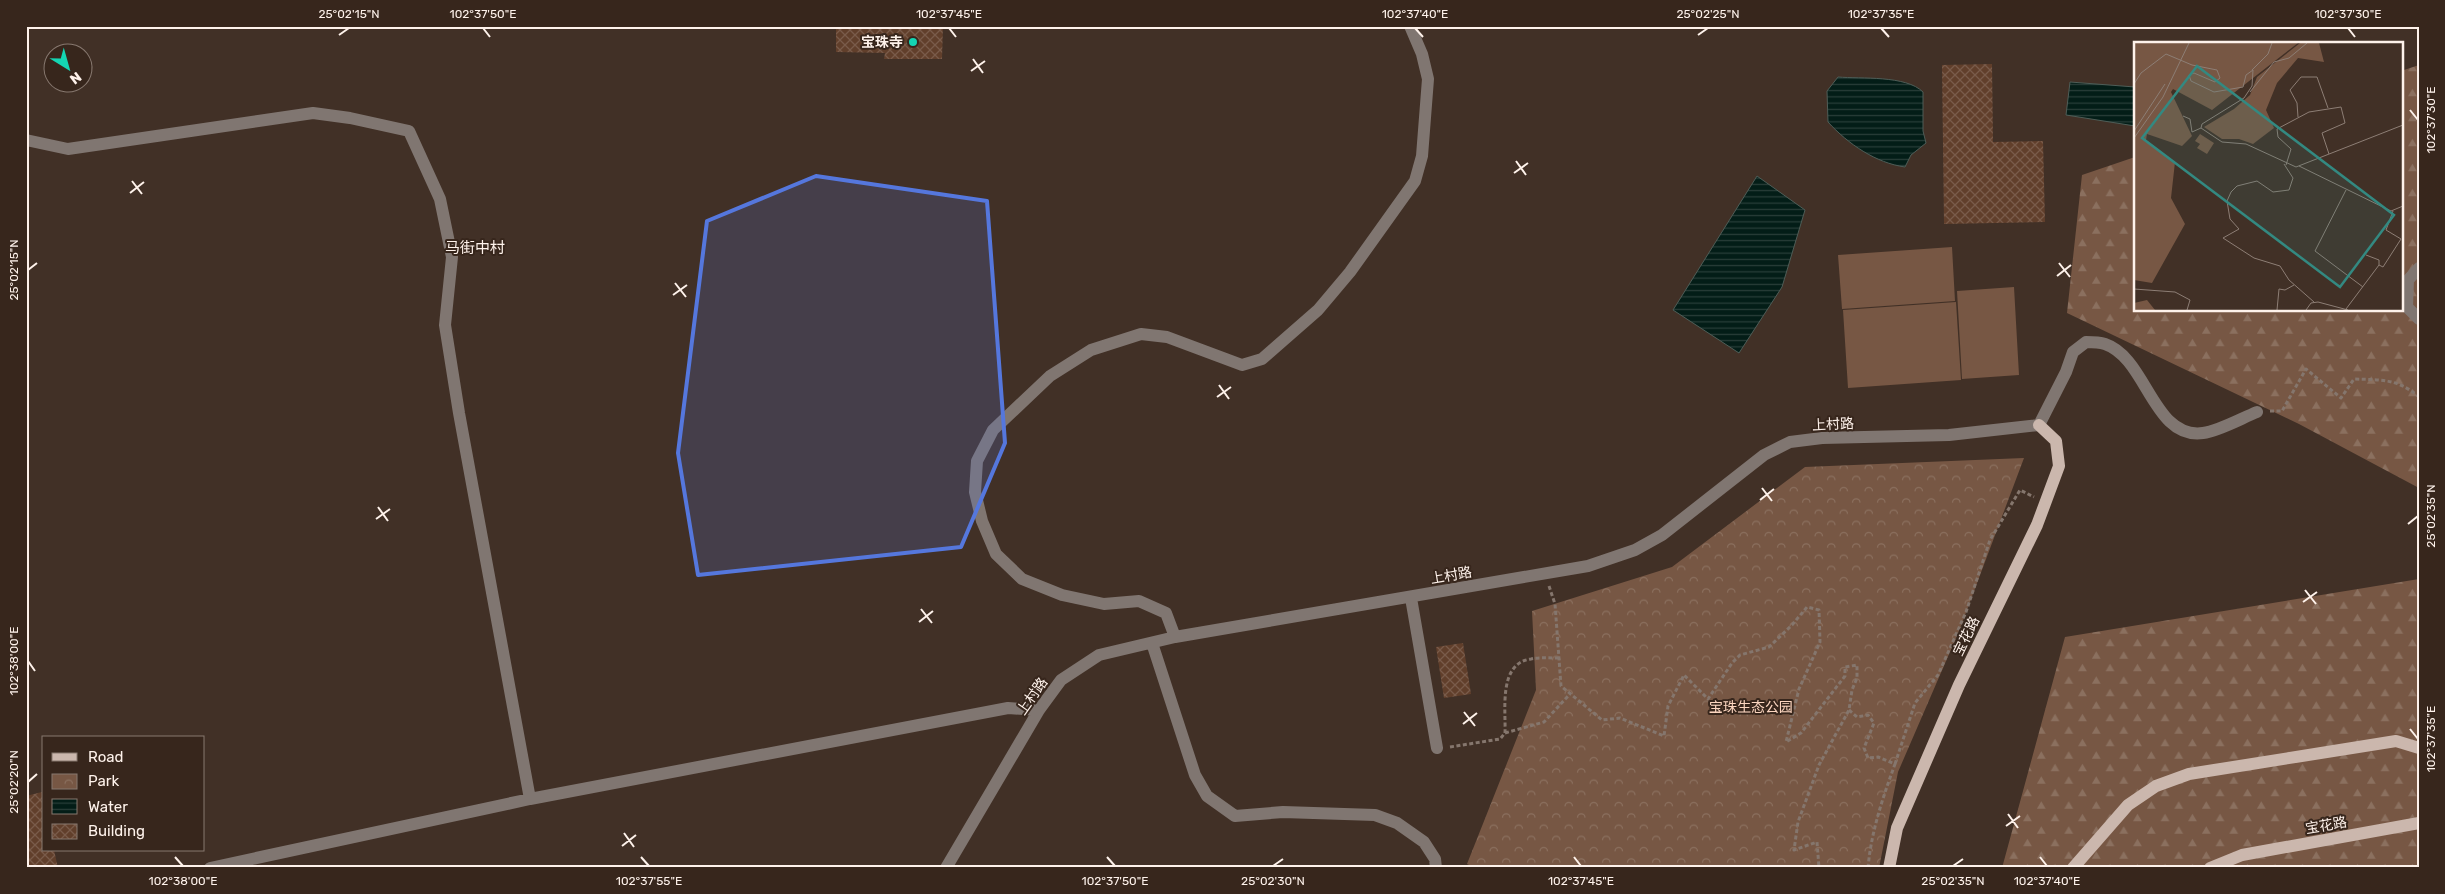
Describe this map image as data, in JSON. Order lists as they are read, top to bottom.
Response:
{
  "streets": {
    "main road": ["宝花路"],
    "street": ["上村路"]
  },
  "crossings": [
    ["上村路", "宝花路"]
  ],
  "districts": ["马街中村"],
  "parks": ["宝珠生态公园"],
  "places": ["宝珠寺"],
  "legend": [
    "Road",
    "Park",
    "Water",
    "Building"
  ],
  "north": "bottom right",
  "coordinates": [
    "25°02'15\"N",
    "102°37'50\"E",
    "102°37'45\"E",
    "102°37'40\"E",
    "25°02'25\"N",
    "102°37'35\"E",
    "102°37'30\"E",
    "25°02'35\"N",
    "102°38'00\"E",
    "25°02'20\"N",
    "102°37'55\"E",
    "25°02'30\"N"
  ]
}
